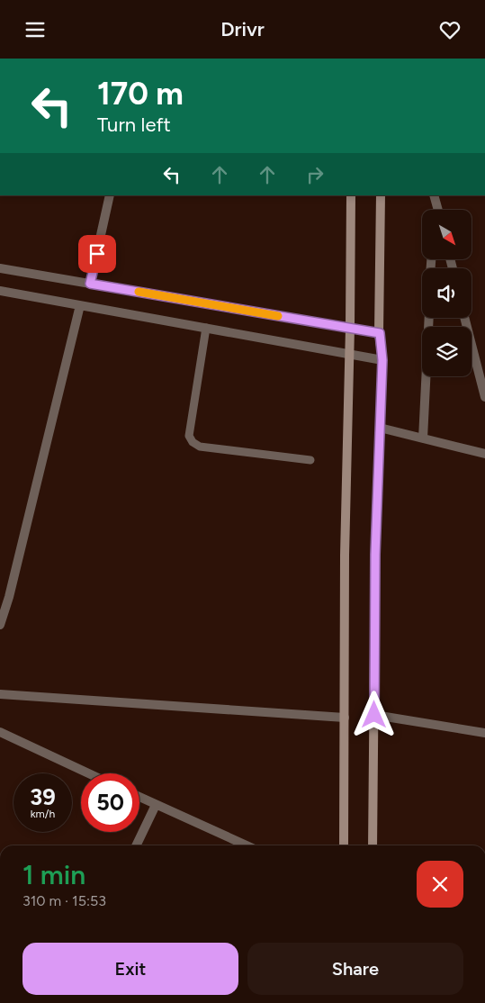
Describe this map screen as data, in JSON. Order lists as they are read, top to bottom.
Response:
{
  "north": "bottom right",
  "page": {
    "header": "Drivr",
    "turn": ["170 m", "Turn left"],
    "speed": "39 km/h",
    "limit": "50",
    "heading": ["1 min", "310 m · 15:53"],
    "buttons": ["Exit", "Share"]
  }
}
